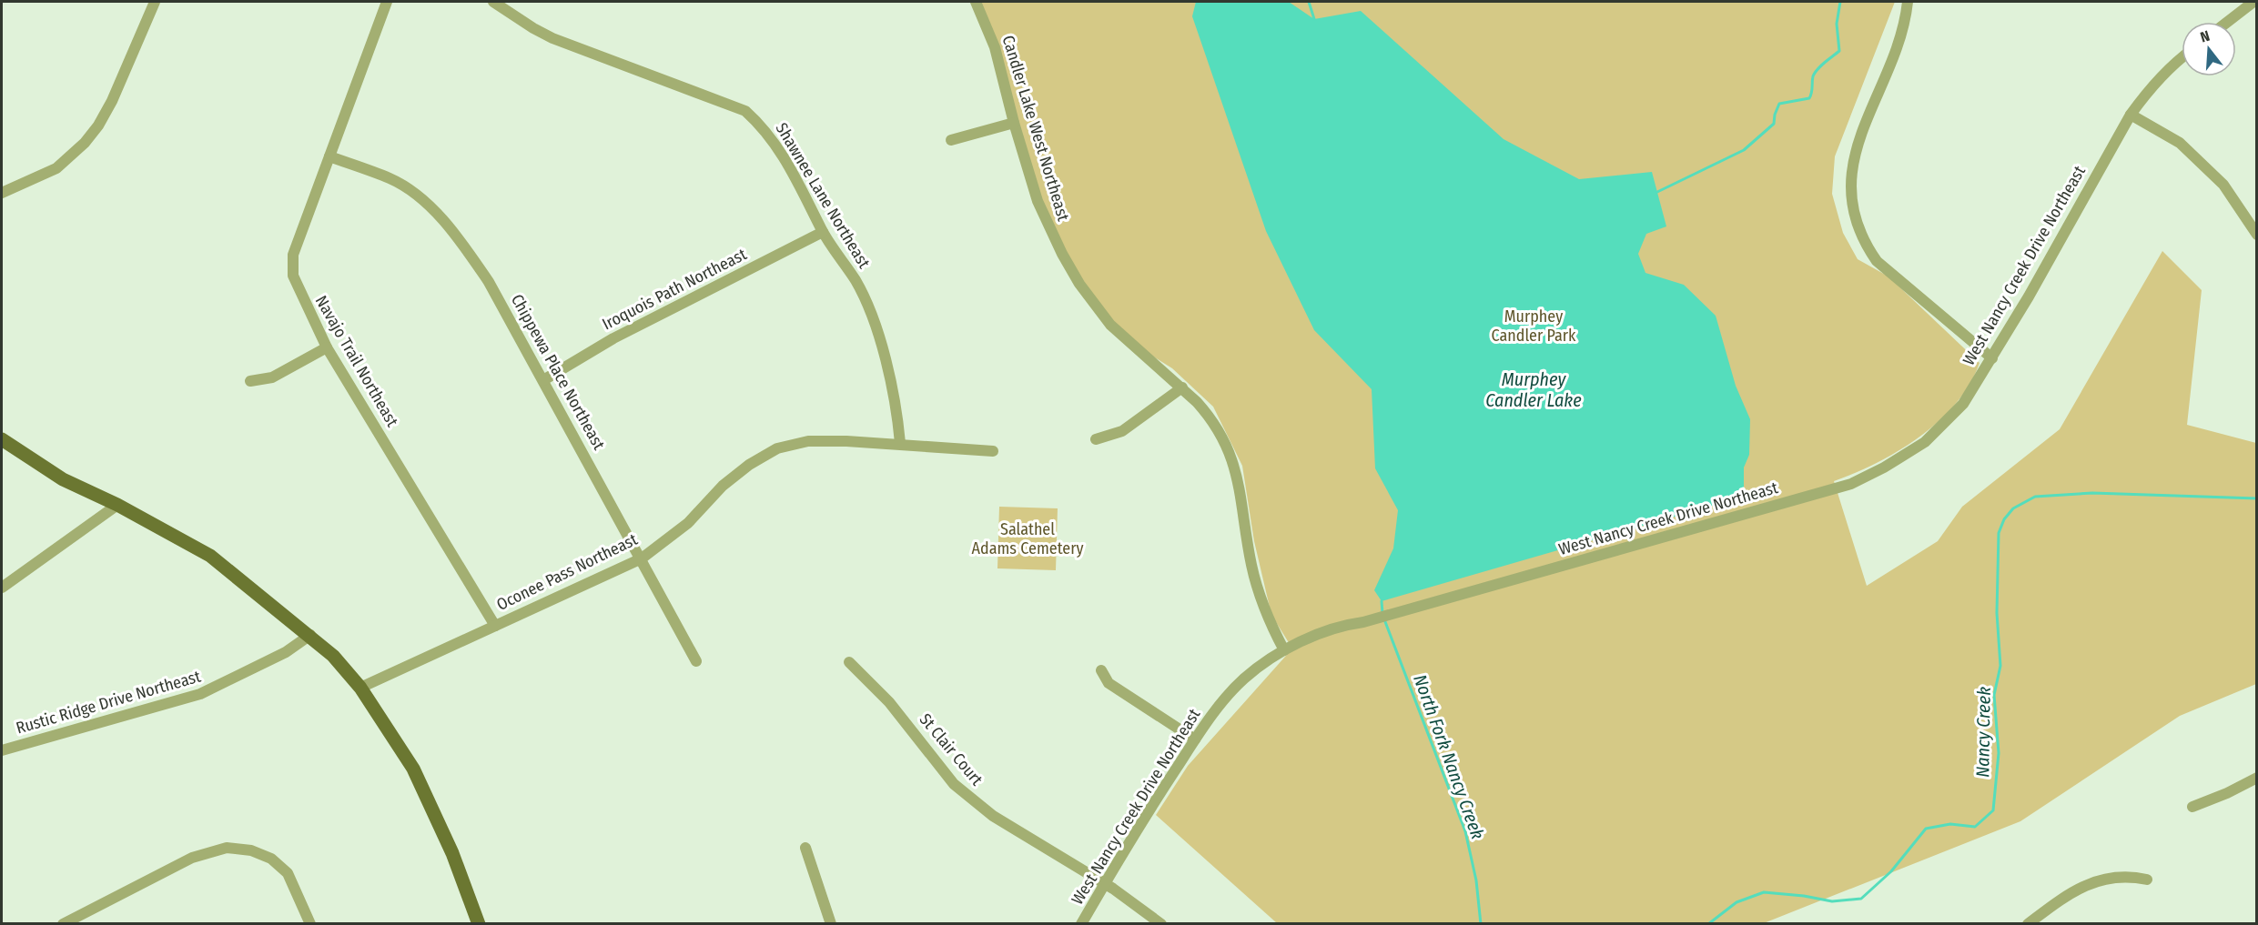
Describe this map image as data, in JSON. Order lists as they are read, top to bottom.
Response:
{
  "streets": {
    "street": [
      "Candler Lake West Northeast",
      "Shawnee Lane Northeast",
      "West Nancy Creek Drive Northeast",
      "Iroquois Path Northeast",
      "Navajo Trail Northeast",
      "Chippewa Place Northeast",
      "Oconee Pass Northeast",
      "Rustic Ridge Drive Northeast",
      "St Clair Court"
    ]
  },
  "crossings": [
    ["Candler Lake West Northeast", "West Nancy Creek Drive Northeast"],
    ["Shawnee Lane Northeast", "Iroquois Path Northeast"],
    ["Shawnee Lane Northeast", "Oconee Pass Northeast"],
    ["West Nancy Creek Drive Northeast", "St Clair Court"],
    ["Iroquois Path Northeast", "Chippewa Place Northeast"],
    ["Navajo Trail Northeast", "Chippewa Place Northeast"],
    ["Navajo Trail Northeast", "Oconee Pass Northeast"],
    ["Chippewa Place Northeast", "Oconee Pass Northeast"]
  ],
  "water": ["Murphey Candler Lake", "Nancy Creek", "North Fork Nancy Creek"],
  "parks": ["Murphey Candler Park", "Salathel Adams Cemetery"],
  "north": "top"
}
